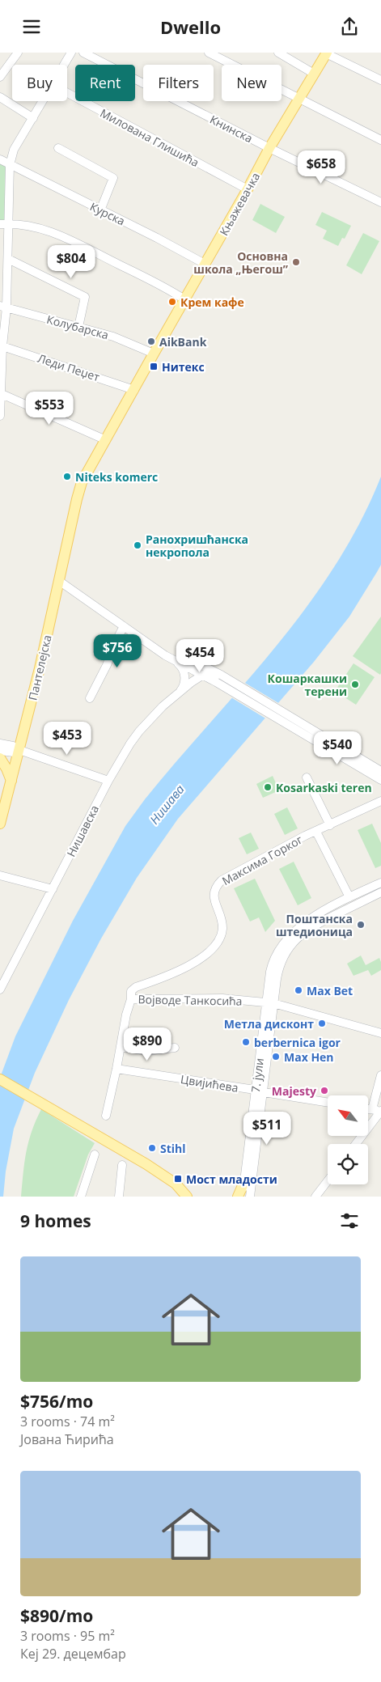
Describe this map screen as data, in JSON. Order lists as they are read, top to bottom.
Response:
{
  "streets": {
    "main road": ["Књажевачка", "Пантелејска"],
    "street": [
      "Книнска",
      "Милована Глишића",
      "Курска",
      "Колубарска",
      "Леди Пеџет",
      "Нишавска",
      "Максима Горког",
      "Војводе Танкосића",
      "7. јули",
      "Цвијићева"
    ]
  },
  "crossings": [
    ["Книнска", "Књажевачка"],
    ["Милована Глишића", "Књажевачка"],
    ["Књажевачка", "Курска"],
    ["Књажевачка", "Колубарска"],
    ["Књажевачка", "Леди Пеџет"],
    ["Књажевачка", "Пантелејска"],
    ["Максима Горког", "Војводе Танкосића"],
    ["Војводе Танкосића", "7. јули"],
    ["7. јули", "Цвијићева"]
  ],
  "water": ["Нишава"],
  "places": {
    "other": [
      "Основна школа „Његош”",
      "Крем кафе",
      "AikBank",
      "Niteks komerc",
      "Ранохришћанска некропола",
      "Кошаркашки терени",
      "Kosarkaski teren",
      "Поштанска штедионица",
      "Max Bet",
      "Метла дисконт",
      "berbernica igor",
      "Max Hen",
      "Majesty",
      "Stihl"
    ],
    "transit": ["Нитекс", "Мост младости"]
  },
  "north": "top left",
  "page": {
    "header": "Dwello",
    "chip": [
      "Buy",
      "Rent",
      "Filters",
      "New"
    ],
    "price": [
      "$658",
      "$804",
      "$553",
      "$756",
      "$454",
      "$453",
      "$540",
      "$890",
      "$511"
    ],
    "heading": "9 homes",
    "list": [
      {
        "name": "$756/mo",
        "note": "3 rooms · 74 m² · Јована Ћирића"
      },
      {
        "name": "$890/mo",
        "note": "3 rooms · 95 m² · Кеј 29. децембар"
      }
    ]
  }
}
